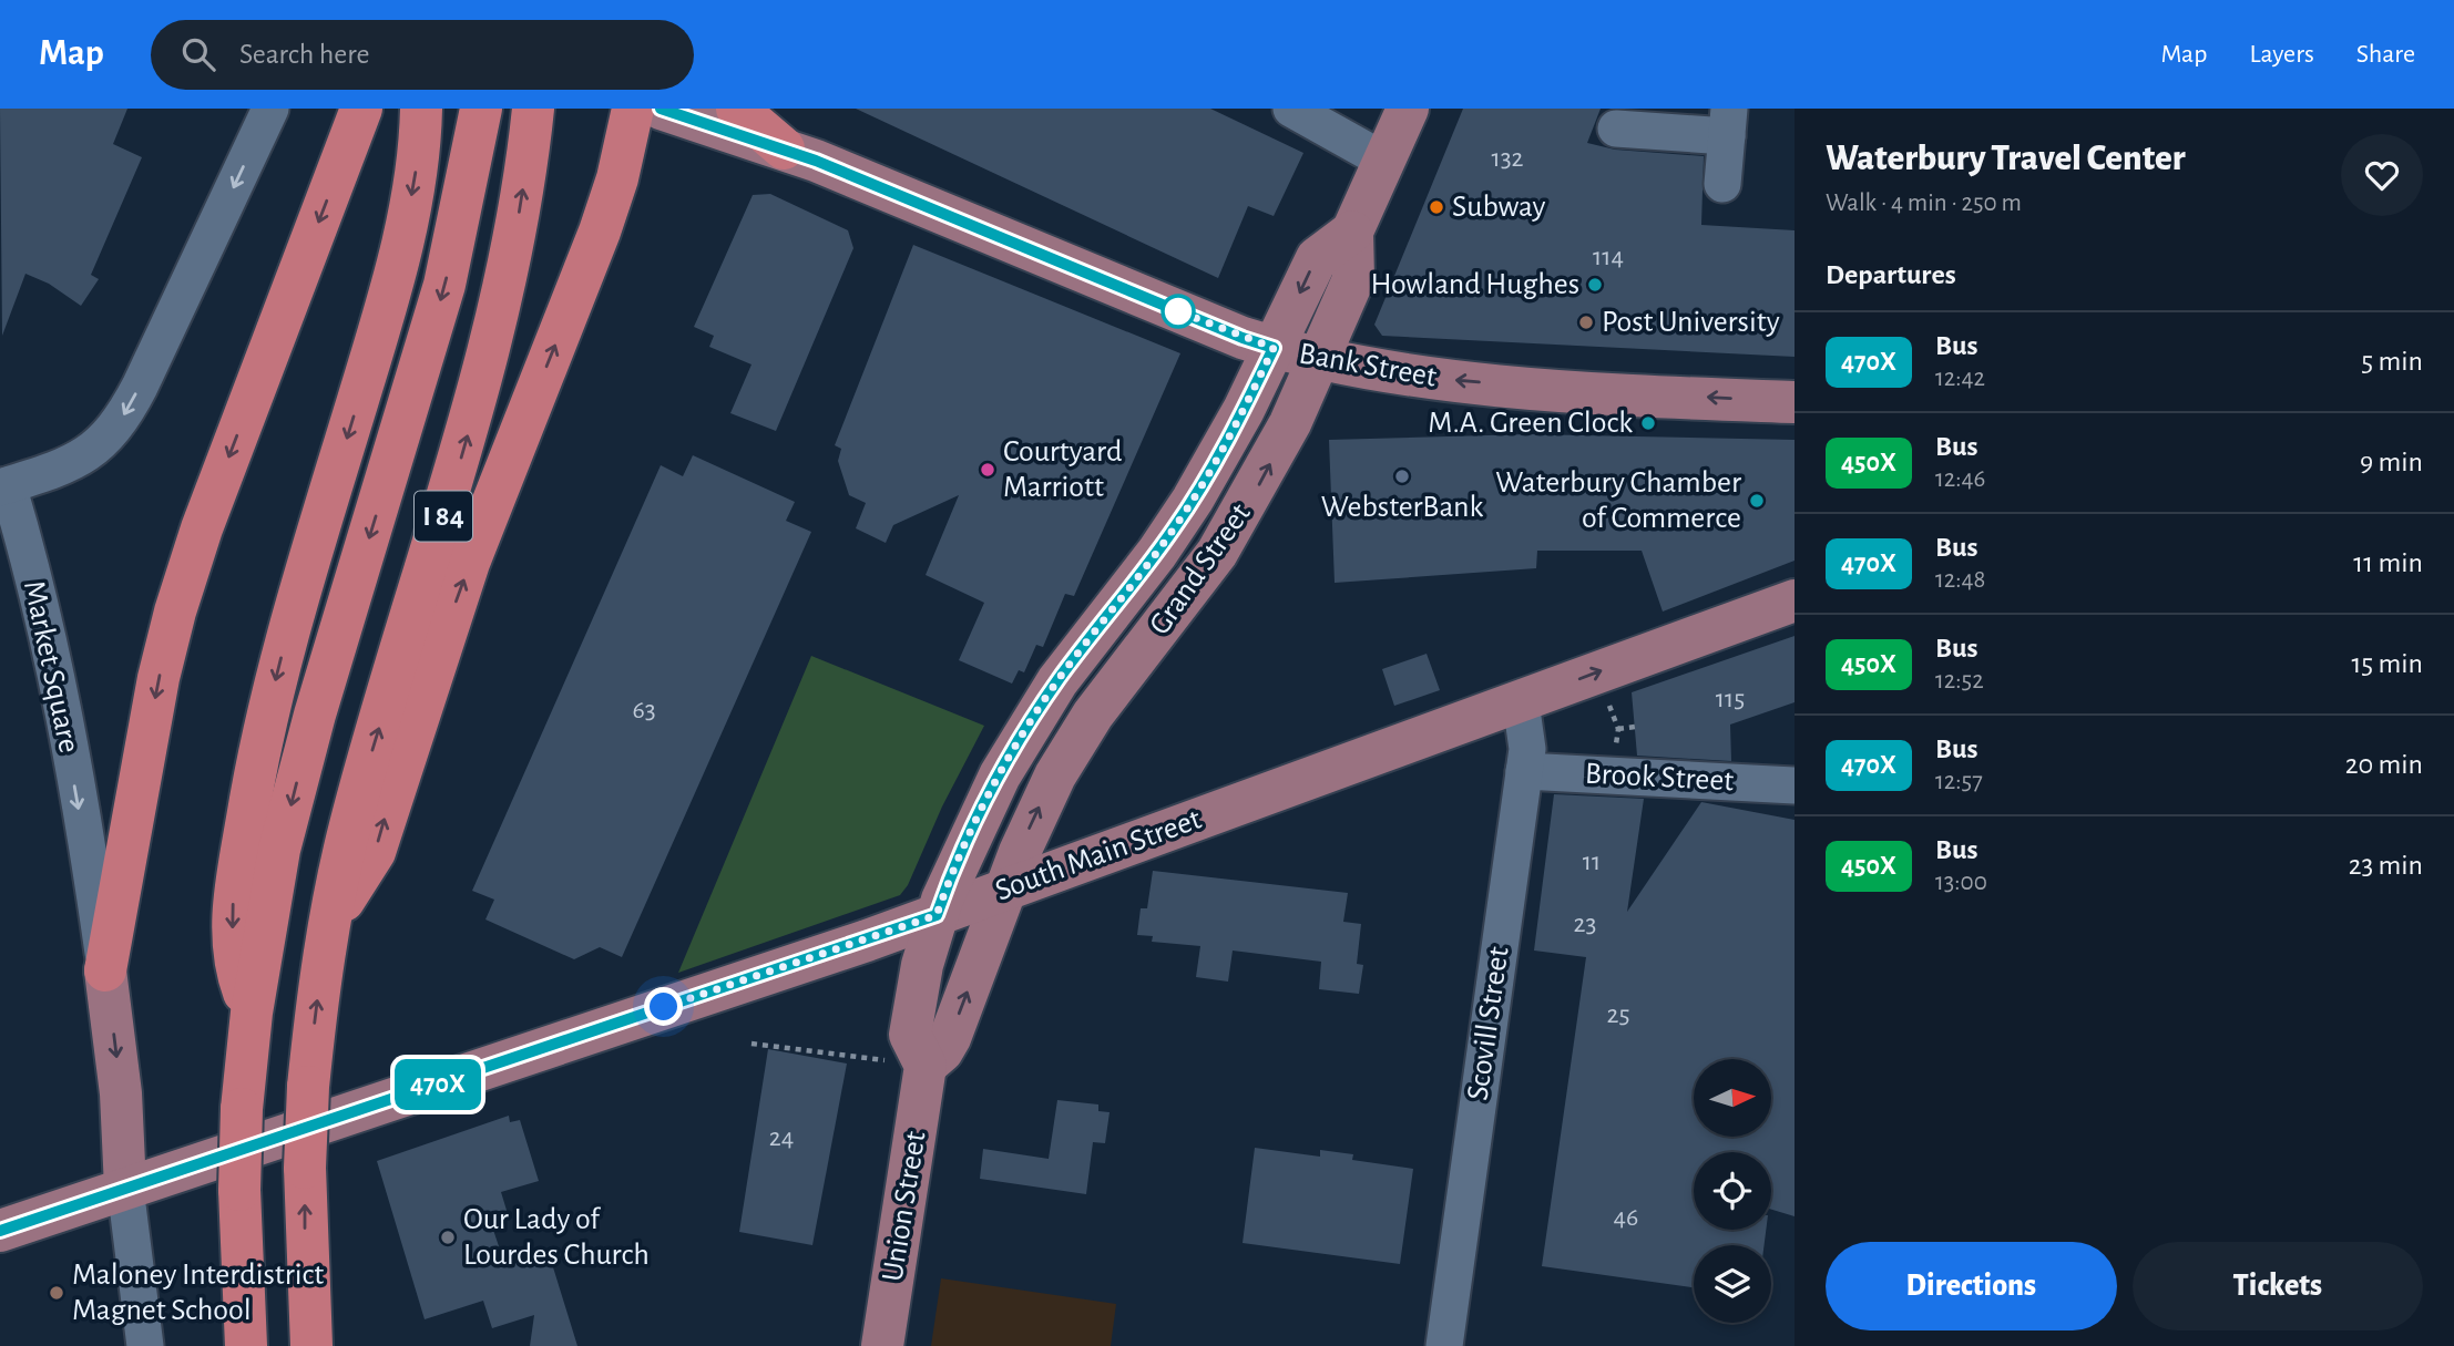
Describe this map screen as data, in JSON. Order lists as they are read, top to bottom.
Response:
{
  "streets": {
    "highway": ["I 84"],
    "main road": [
      "Bank Street",
      "Grand Street",
      "Market Square",
      "South Main Street",
      "Union Street"
    ],
    "street": ["Brook Street", "Scovill Street"]
  },
  "crossings": [
    ["Bank Street", "Grand Street"],
    ["Grand Street", "South Main Street"],
    ["Market Square", "South Main Street"],
    ["Brook Street", "Scovill Street"],
    ["South Main Street", "Scovill Street"]
  ],
  "one_way": ["Bank Street", "Market Square"],
  "places": [
    "Subway",
    "Howland Hughes",
    "Post University",
    "M.A. Green Clock",
    "Courtyard Marriott",
    "WebsterBank",
    "Waterbury Chamber of Commerce",
    "Our Lady of Lourdes Church",
    "Maloney Interdistrict Magnet School"
  ],
  "lines": ["bus line 470X"],
  "house_numbers": [
    "132",
    "114",
    "115",
    "63",
    "11",
    "23",
    "25",
    "24",
    "46"
  ],
  "north": "right",
  "page": {
    "header": "Map",
    "search": "Search here",
    "nav": ["Map", "Layers", "Share"],
    "on_map": "470X",
    "heading": [
      ["Waterbury Travel Center", "Walk · 4 min · 250 m"],
      "Departures"
    ],
    "list": [
      {
        "mark": "470X",
        "name": "Bus",
        "note": "12:42",
        "value": "5 min"
      },
      {
        "mark": "450X",
        "name": "Bus",
        "note": "12:46",
        "value": "9 min"
      },
      {
        "mark": "470X",
        "name": "Bus",
        "note": "12:48",
        "value": "11 min"
      },
      {
        "mark": "450X",
        "name": "Bus",
        "note": "12:52",
        "value": "15 min"
      },
      {
        "mark": "470X",
        "name": "Bus",
        "note": "12:57",
        "value": "20 min"
      },
      {
        "mark": "450X",
        "name": "Bus",
        "note": "13:00",
        "value": "23 min"
      }
    ],
    "buttons": ["Directions", "Tickets"]
  }
}
